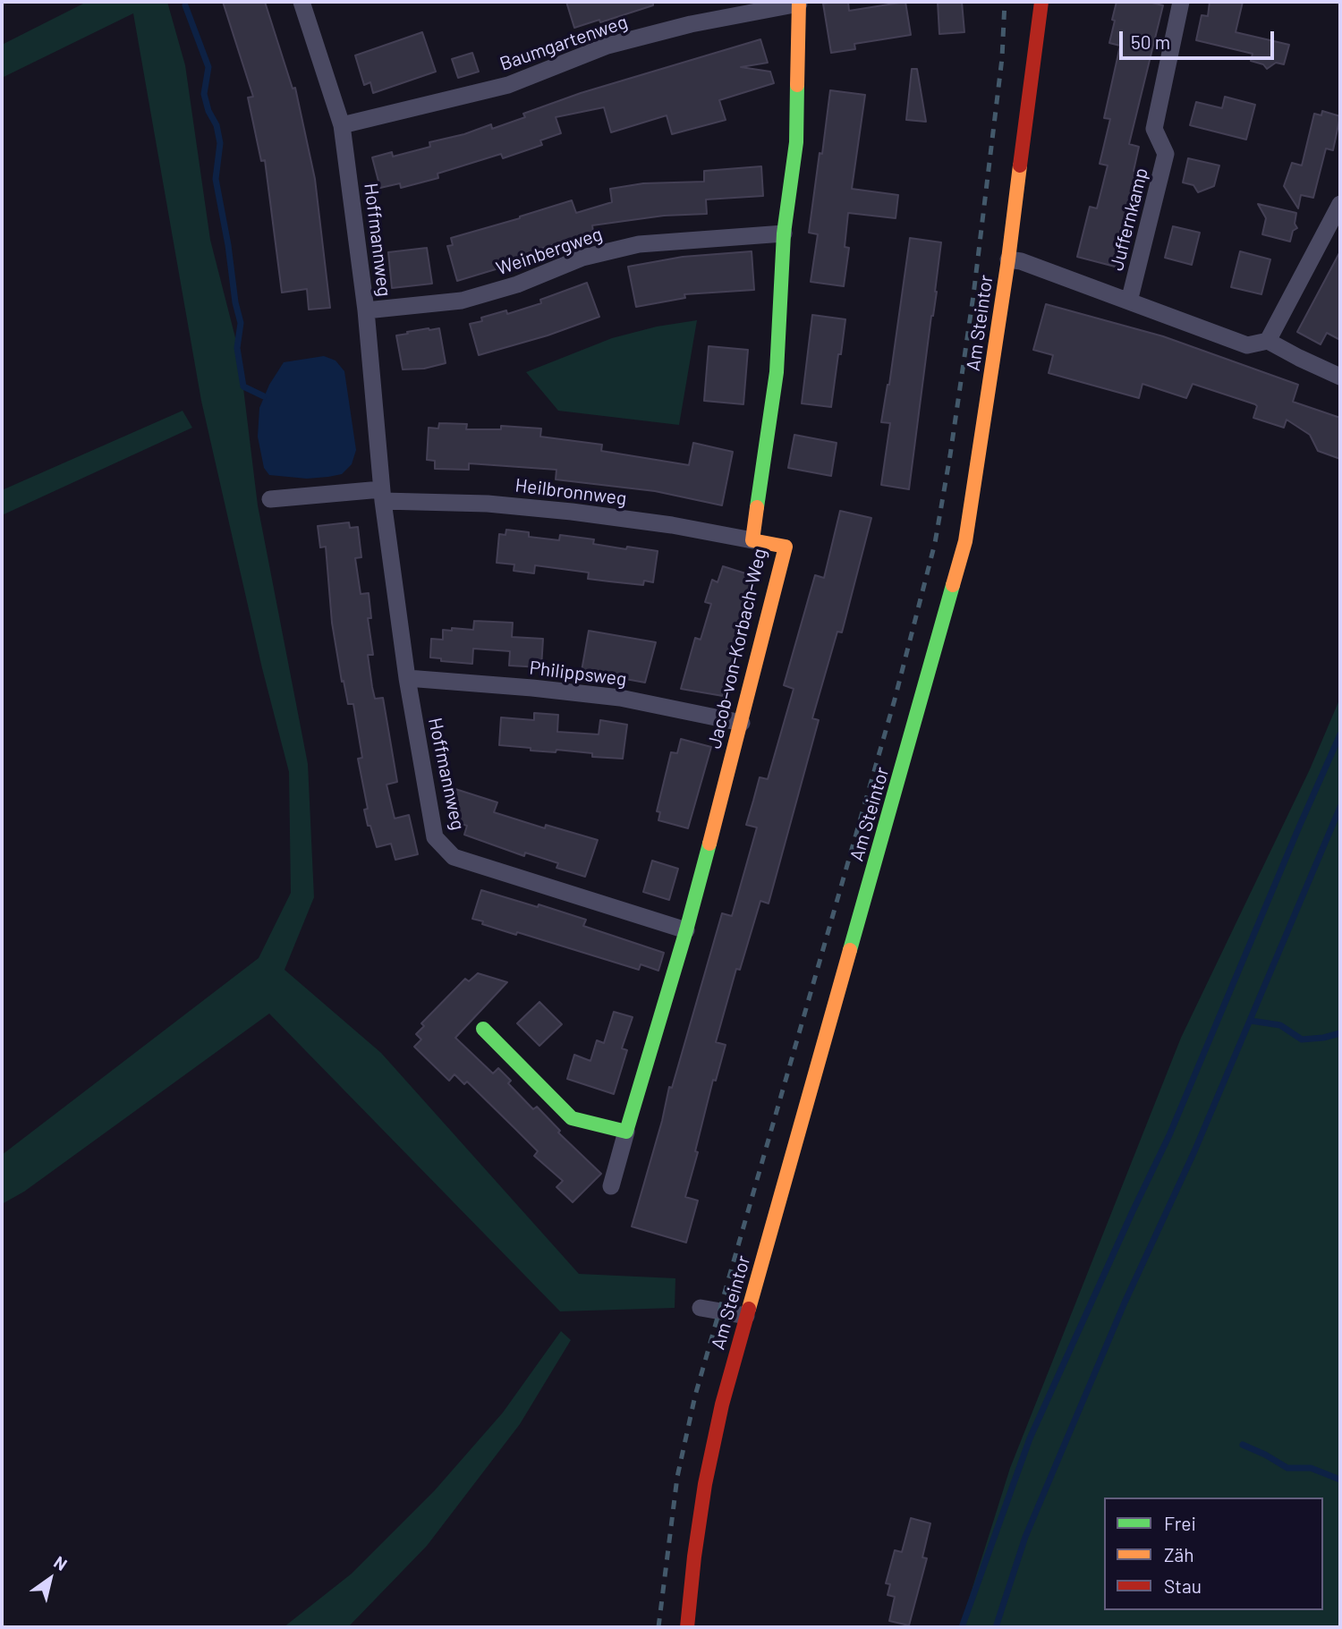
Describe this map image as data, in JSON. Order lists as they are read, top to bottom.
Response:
{
  "streets": {
    "street": [
      "Baumgartenweg",
      "Juffernkamp",
      "Hoffmannweg",
      "Weinbergweg",
      "Am Steintor",
      "Heilbronnweg",
      "Jacob-von-Korbach-Weg",
      "Philippsweg"
    ]
  },
  "crossings": [
    ["Baumgartenweg", "Hoffmannweg"],
    ["Baumgartenweg", "Jacob-von-Korbach-Weg"],
    ["Juffernkamp", "Am Steintor"],
    ["Hoffmannweg", "Weinbergweg"],
    ["Hoffmannweg", "Heilbronnweg"],
    ["Hoffmannweg", "Jacob-von-Korbach-Weg"],
    ["Hoffmannweg", "Philippsweg"],
    ["Weinbergweg", "Jacob-von-Korbach-Weg"],
    ["Heilbronnweg", "Jacob-von-Korbach-Weg"],
    ["Jacob-von-Korbach-Weg", "Philippsweg"]
  ],
  "legend": ["Frei", "Zäh", "Stau"],
  "scale_bar": "50 m",
  "north": "top right"
}
